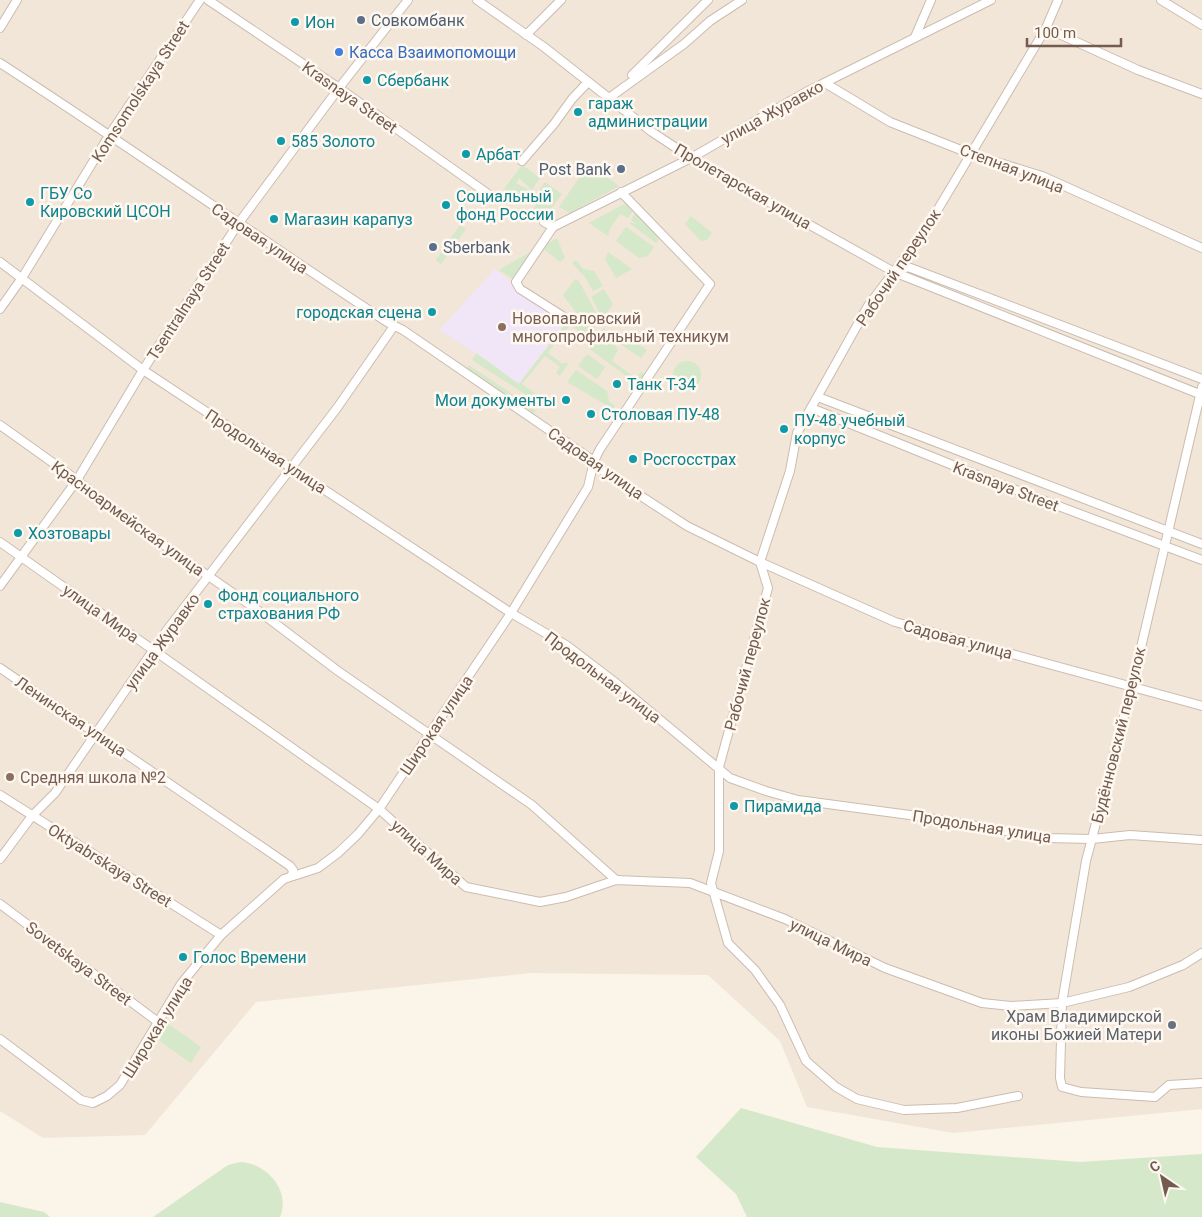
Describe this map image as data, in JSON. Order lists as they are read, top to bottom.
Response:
{
  "streets": {
    "street": [
      "Komsomolskaya Street",
      "Krasnaya Street",
      "улица Журавко",
      "Степная улица",
      "Пролетарская улица",
      "Садовая улица",
      "Рабочий переулок",
      "Tsentralnaya Street",
      "Продольная улица",
      "Красноармейская улица",
      "улица Мира",
      "Ленинская улица",
      "Широкая улица",
      "Будённовский переулок",
      "Oktyabrskaya Street",
      "Sovetskaya Street"
    ]
  },
  "crossings": [
    ["Komsomolskaya Street", "Садовая улица"],
    ["Komsomolskaya Street", "Продольная улица"],
    ["Krasnaya Street", "Рабочий переулок"],
    ["Krasnaya Street", "Tsentralnaya Street"],
    ["Krasnaya Street", "Будённовский переулок"],
    ["улица Журавко", "Степная улица"],
    ["улица Журавко", "Пролетарская улица"],
    ["улица Журавко", "Садовая улица"],
    ["улица Журавко", "Продольная улица"],
    ["улица Журавко", "Красноармейская улица"],
    ["улица Журавко", "улица Мира"],
    ["улица Журавко", "Ленинская улица"],
    ["улица Журавко", "Широкая улица"],
    ["улица Журавко", "Oktyabrskaya Street"],
    ["Степная улица", "Рабочий переулок"],
    ["Пролетарская улица", "Рабочий переулок"],
    ["Пролетарская улица", "Будённовский переулок"],
    ["Садовая улица", "Рабочий переулок"],
    ["Садовая улица", "Tsentralnaya Street"],
    ["Садовая улица", "Широкая улица"],
    ["Садовая улица", "Будённовский переулок"],
    ["Рабочий переулок", "Продольная улица"],
    ["Рабочий переулок", "улица Мира"],
    ["Tsentralnaya Street", "Продольная улица"],
    ["Tsentralnaya Street", "Красноармейская улица"],
    ["Tsentralnaya Street", "улица Мира"],
    ["Продольная улица", "Широкая улица"],
    ["Продольная улица", "Будённовский переулок"],
    ["Красноармейская улица", "улица Мира"],
    ["Красноармейская улица", "Широкая улица"],
    ["улица Мира", "Широкая улица"],
    ["улица Мира", "Будённовский переулок"],
    ["Ленинская улица", "Широкая улица"],
    ["Широкая улица", "Oktyabrskaya Street"],
    ["Широкая улица", "Sovetskaya Street"]
  ],
  "places": [
    "Совкомбанк",
    "Ион",
    "Касса Взаимопомощи",
    "Сбербанк",
    "гараж администрации",
    "585 Золото",
    "Арбат",
    "Post Bank",
    "ГБУ Со Кировский ЦСОН",
    "Социальный фонд России",
    "Магазин карапуз",
    "Sberbank",
    "городская сцена",
    "Новопавловский многопрофильный техникум",
    "Танк Т-34",
    "Мои документы",
    "Столовая ПУ-48",
    "ПУ-48 учебный корпус",
    "Росгосстрах",
    "Хозтовары",
    "Фонд социального страхования РФ",
    "Средняя школа №2",
    "Пирамида",
    "Голос Времени",
    "Храм Владимирской иконы Божией Матери"
  ],
  "scale_bar": "100 m",
  "north": "top left"
}
